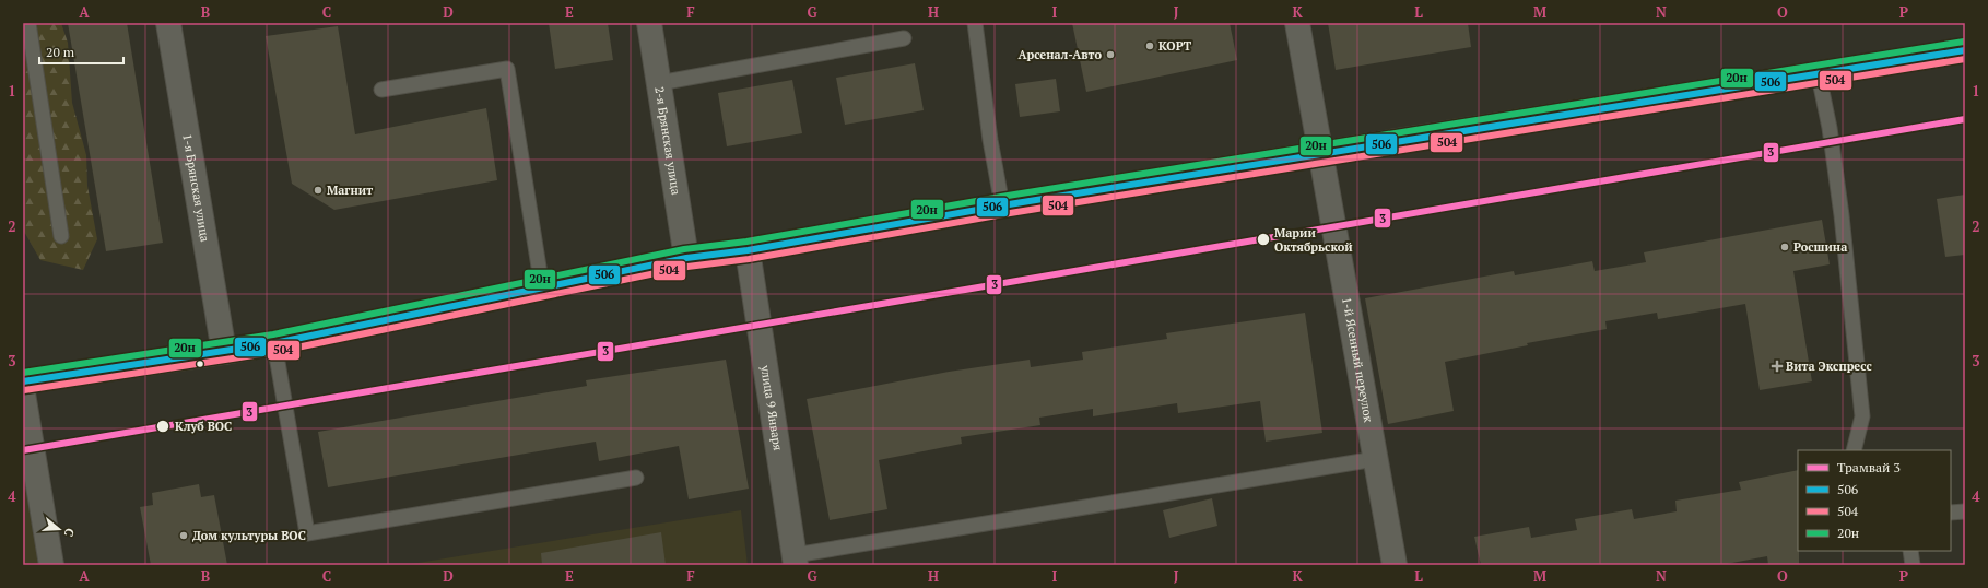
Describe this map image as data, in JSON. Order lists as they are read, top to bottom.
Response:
{
  "streets": {
    "street": [
      "2-я Брянская улица",
      "1-я Брянская улица",
      "1-й Ясенный переулок",
      "улица 9 Января"
    ]
  },
  "places": {
    "other": [
      "КОРТ",
      "Арсенал-Авто",
      "Магнит",
      "Марии Октябрьской",
      "Росшина",
      "Клуб ВОС",
      "Дом культуры ВОС"
    ],
    "health": ["Вита Экспресс"]
  },
  "lines": [
    "transit line 20н",
    "transit line 506",
    "transit line 504",
    "tram line 3"
  ],
  "legend": [
    "Трамвай 3",
    "506",
    "504",
    "20н"
  ],
  "scale_bar": "20 m",
  "north": "right",
  "grid": {
    "columns": [
      "A",
      "B",
      "C",
      "D",
      "E",
      "F",
      "G",
      "H",
      "I",
      "J",
      "K",
      "L",
      "M",
      "N",
      "O",
      "P"
    ],
    "rows": [
      "1",
      "2",
      "3",
      "4"
    ]
  }
}
